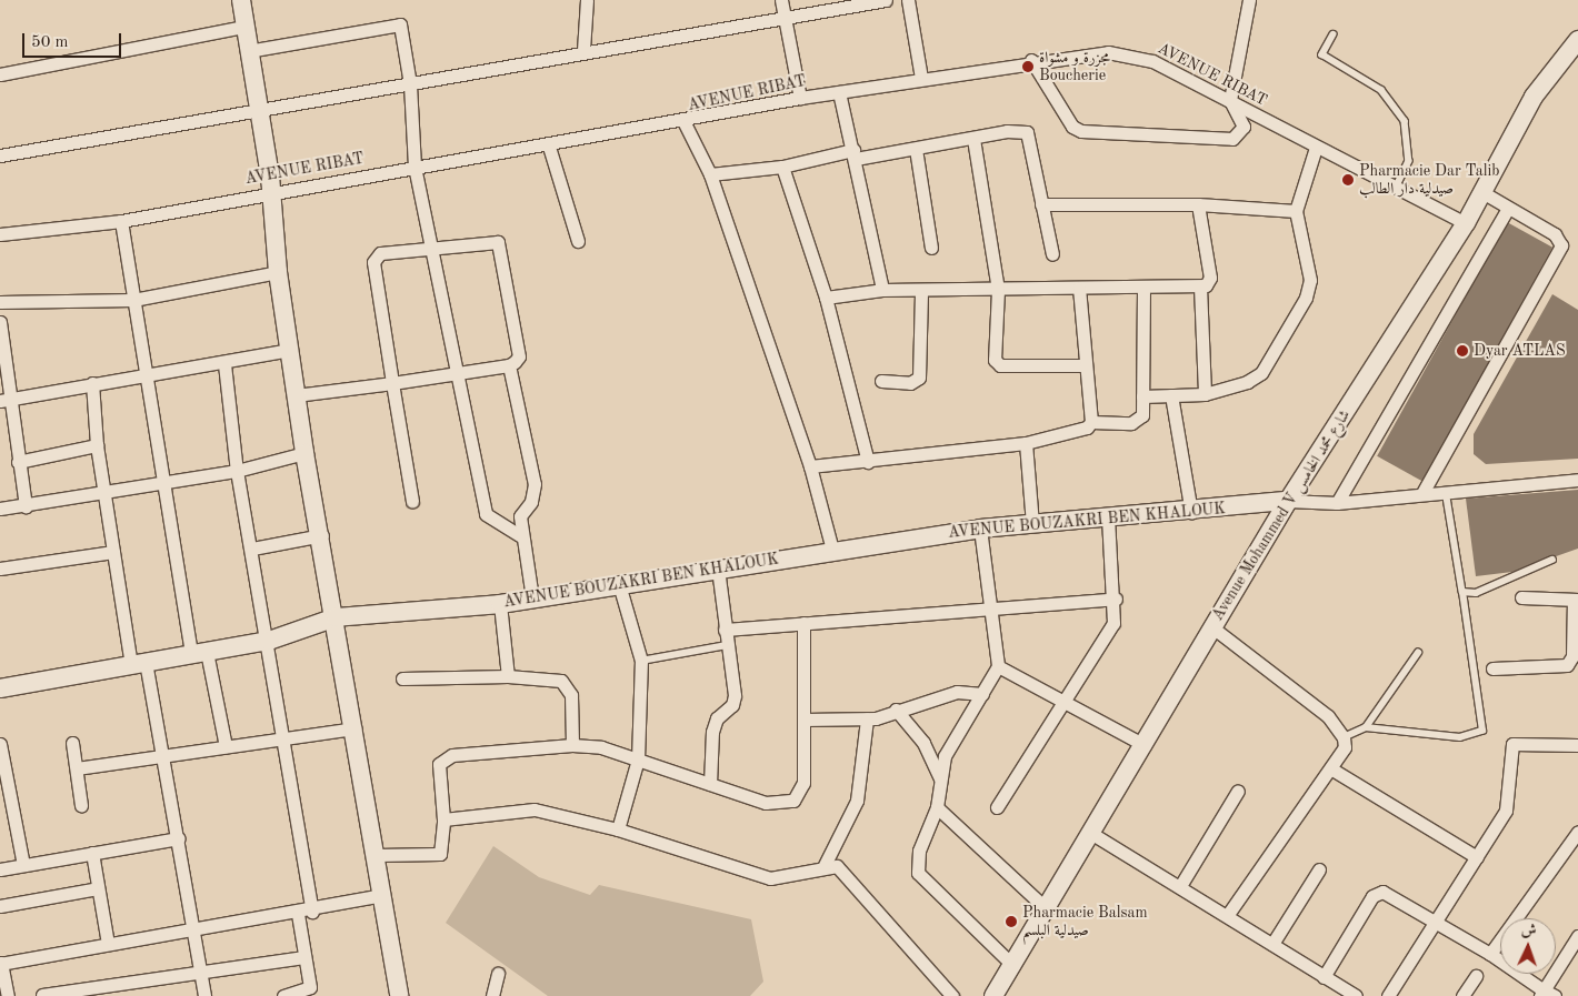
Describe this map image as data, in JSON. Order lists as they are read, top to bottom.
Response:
{
  "streets": {
    "street": ["AVENUE RIBAT", "Avenue Mohammed V شارع محمد الخامس", "AVENUE BOUZAKRI BEN KHALOUK"]
  },
  "crossings": [
    ["AVENUE RIBAT", "Avenue Mohammed V شارع محمد الخامس"],
    ["Avenue Mohammed V شارع محمد الخامس", "AVENUE BOUZAKRI BEN KHALOUK"]
  ],
  "places": [
    "مجزرة و مشواة Boucherie",
    "Pharmacie Dar Talib صيدلية دار الطالب",
    "Dyar ATLAS",
    "Pharmacie Balsam صيدلية البلسم"
  ],
  "scale_bar": "50 m",
  "north": "top"
}
